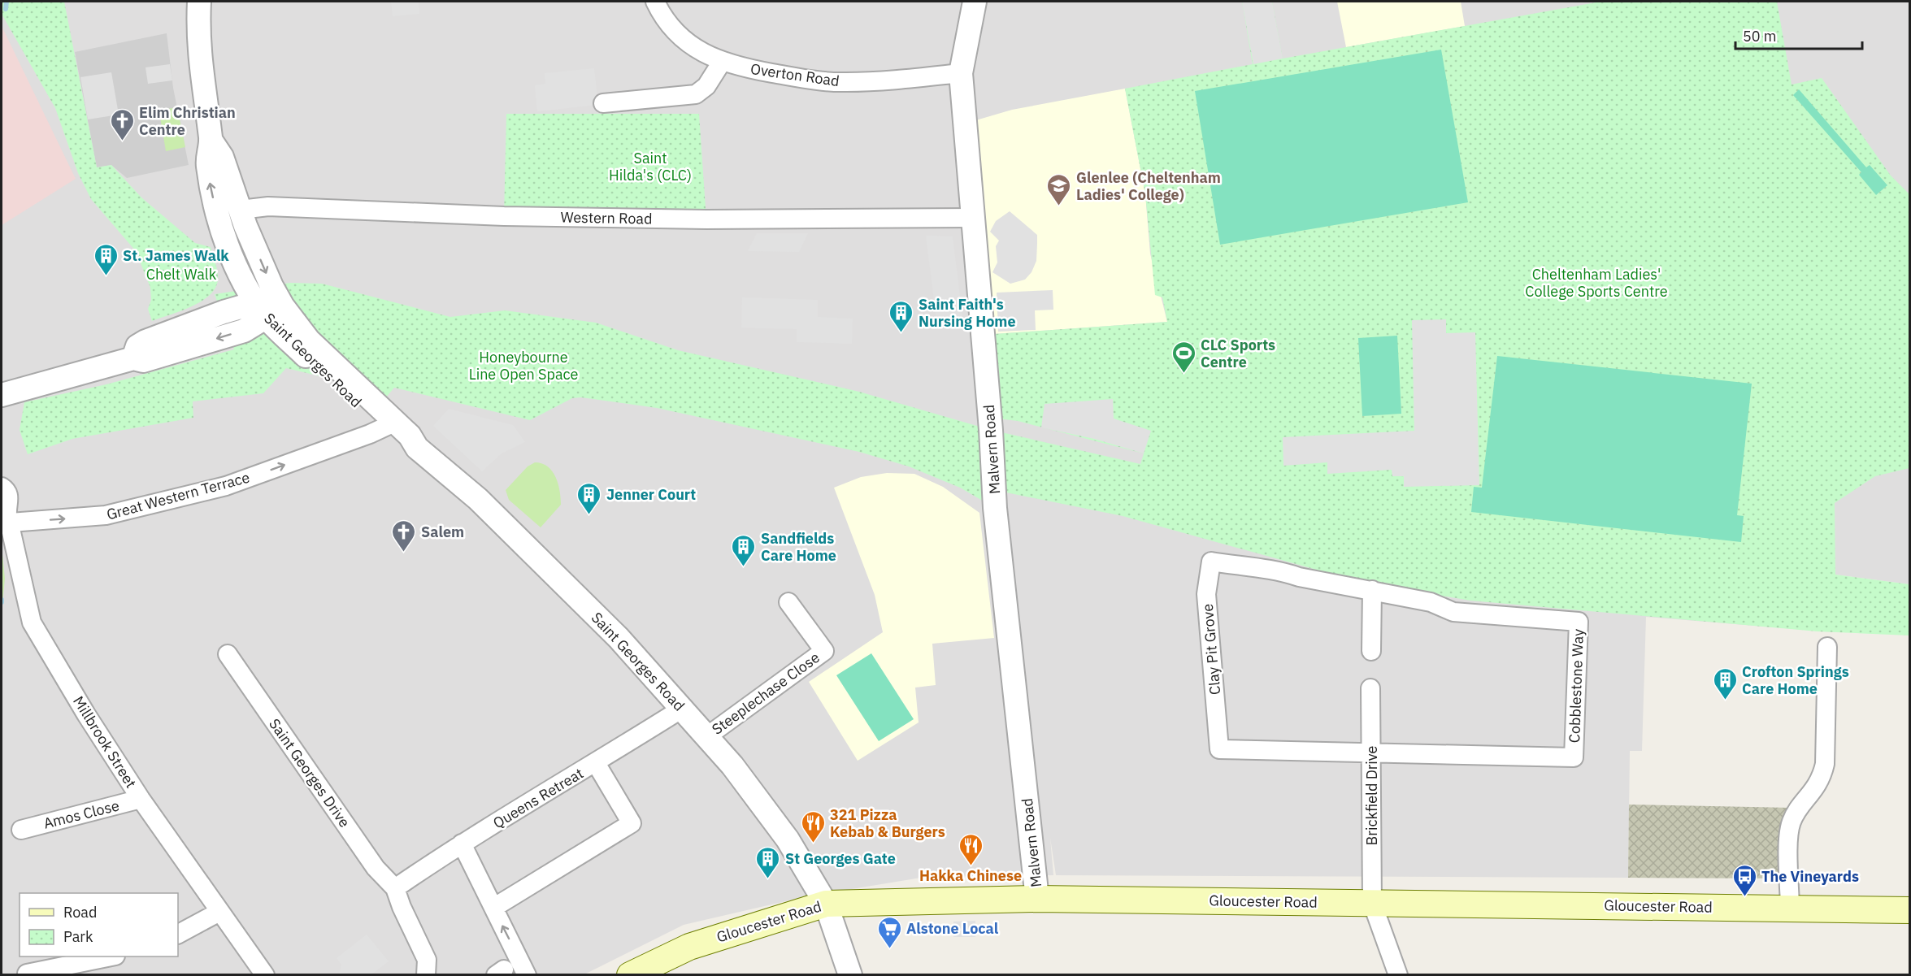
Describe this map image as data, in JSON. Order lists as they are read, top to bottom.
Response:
{
  "streets": {
    "main road": ["Gloucester Road"],
    "street": [
      "Overton Road",
      "Western Road",
      "Saint Georges Road",
      "Malvern Road",
      "Great Western Terrace",
      "Clay Pit Grove",
      "Cobblestone Way",
      "Steeplechase Close",
      "Millbrook Street",
      "Saint Georges Drive",
      "Brickfield Drive",
      "Queens Retreat",
      "Amos Close"
    ]
  },
  "crossings": [
    ["Overton Road", "Malvern Road"],
    ["Western Road", "Saint Georges Road"],
    ["Western Road", "Malvern Road"],
    ["Saint Georges Road", "Great Western Terrace"],
    ["Saint Georges Road", "Steeplechase Close"],
    ["Saint Georges Road", "Queens Retreat"],
    ["Saint Georges Road", "Gloucester Road"],
    ["Malvern Road", "Gloucester Road"],
    ["Great Western Terrace", "Millbrook Street"],
    ["Clay Pit Grove", "Cobblestone Way"],
    ["Clay Pit Grove", "Brickfield Drive"],
    ["Cobblestone Way", "Brickfield Drive"],
    ["Millbrook Street", "Amos Close"],
    ["Saint Georges Drive", "Queens Retreat"],
    ["Brickfield Drive", "Gloucester Road"]
  ],
  "parks": [
    "Saint Hilda's (CLC)",
    "Chelt Walk",
    "Cheltenham Ladies' College Sports Centre",
    "Honeybourne Line Open Space"
  ],
  "places": {
    "church": ["Elim Christian Centre", "Salem"],
    "school or university": ["Glenlee (Cheltenham Ladies' College)"],
    "building": [
      "St. James Walk",
      "Saint Faith's Nursing Home",
      "Jenner Court",
      "Sandfields Care Home",
      "Crofton Springs Care Home",
      "St Georges Gate"
    ],
    "sports": ["CLC Sports Centre"],
    "restaurant": ["321 Pizza Kebab & Burgers", "Hakka Chinese"],
    "bus stop": ["The Vineyards"],
    "supermarket": ["Alstone Local"]
  },
  "legend": ["Road", "Park"],
  "scale_bar": "50 m"
}
